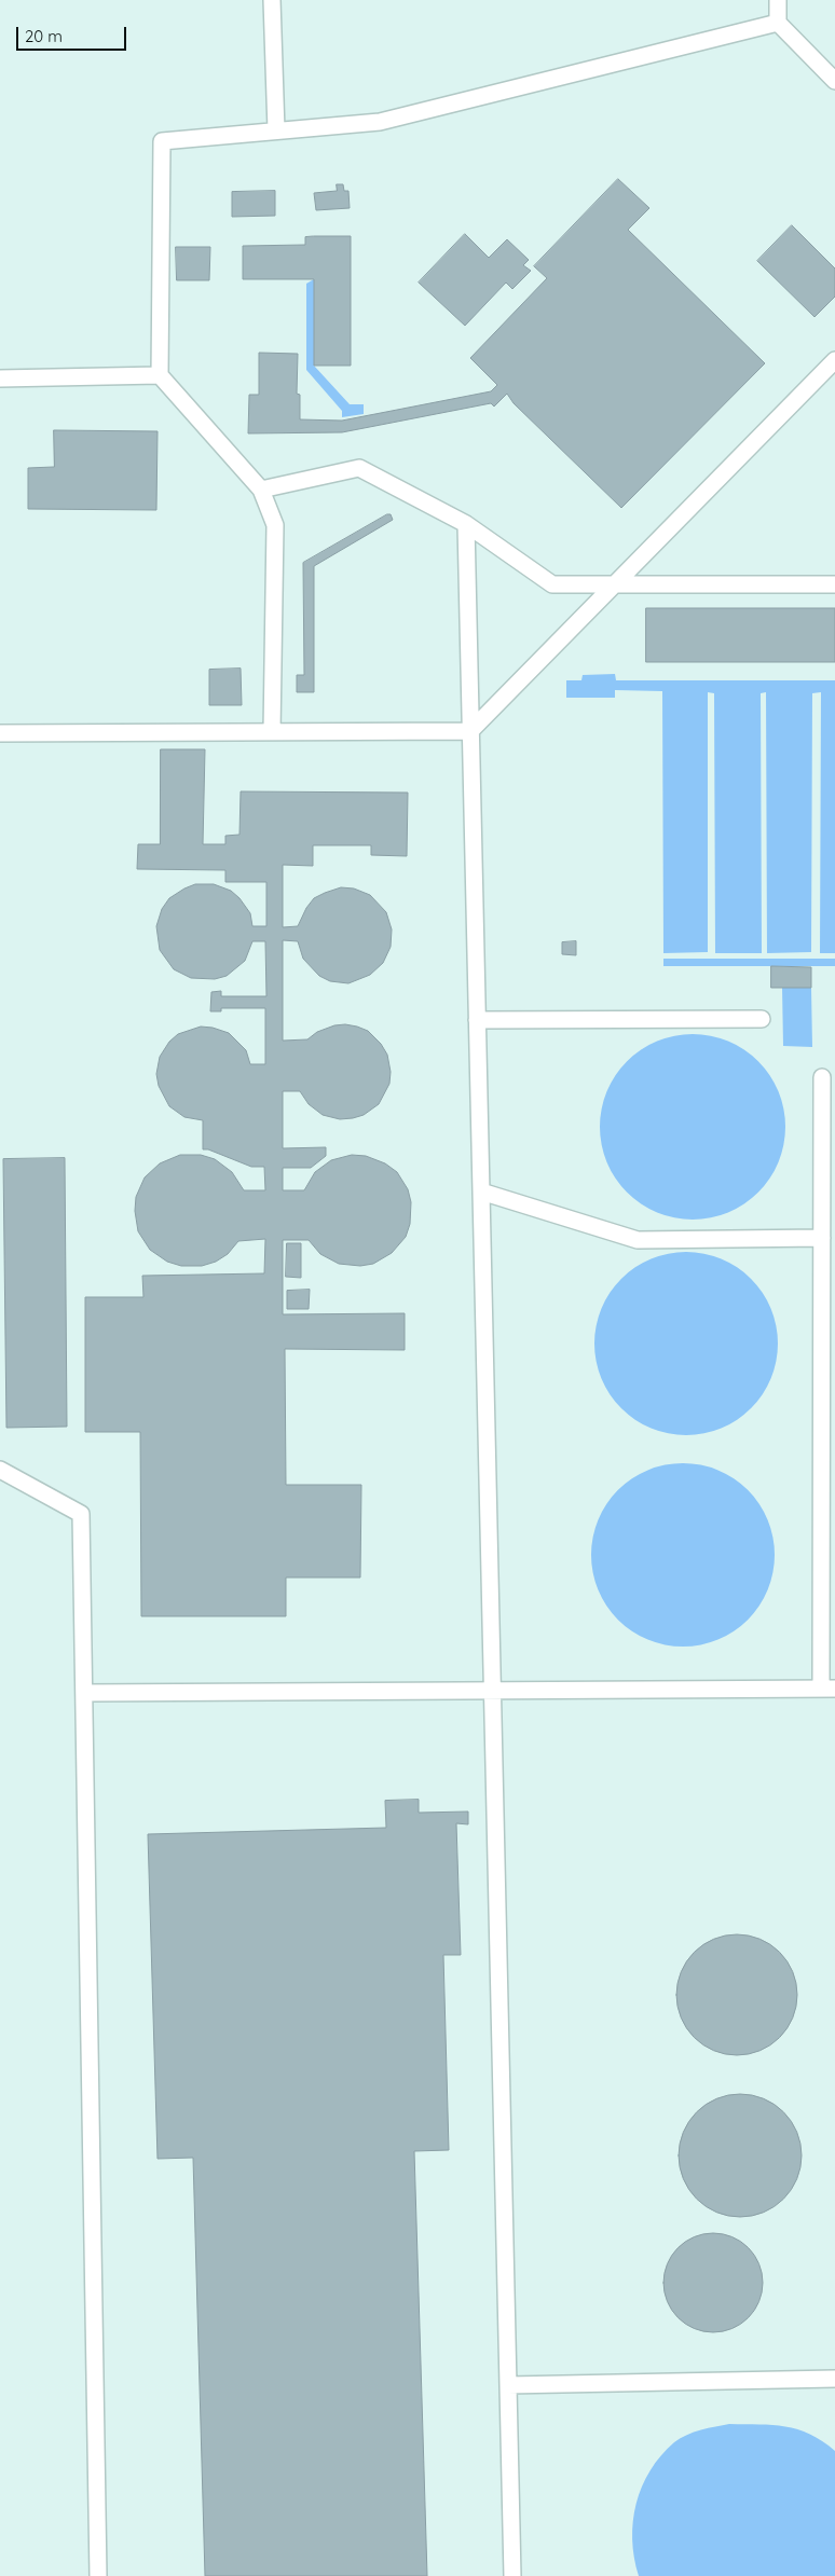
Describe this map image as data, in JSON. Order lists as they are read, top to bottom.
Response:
{
  "scale_bar": "20 m"
}
